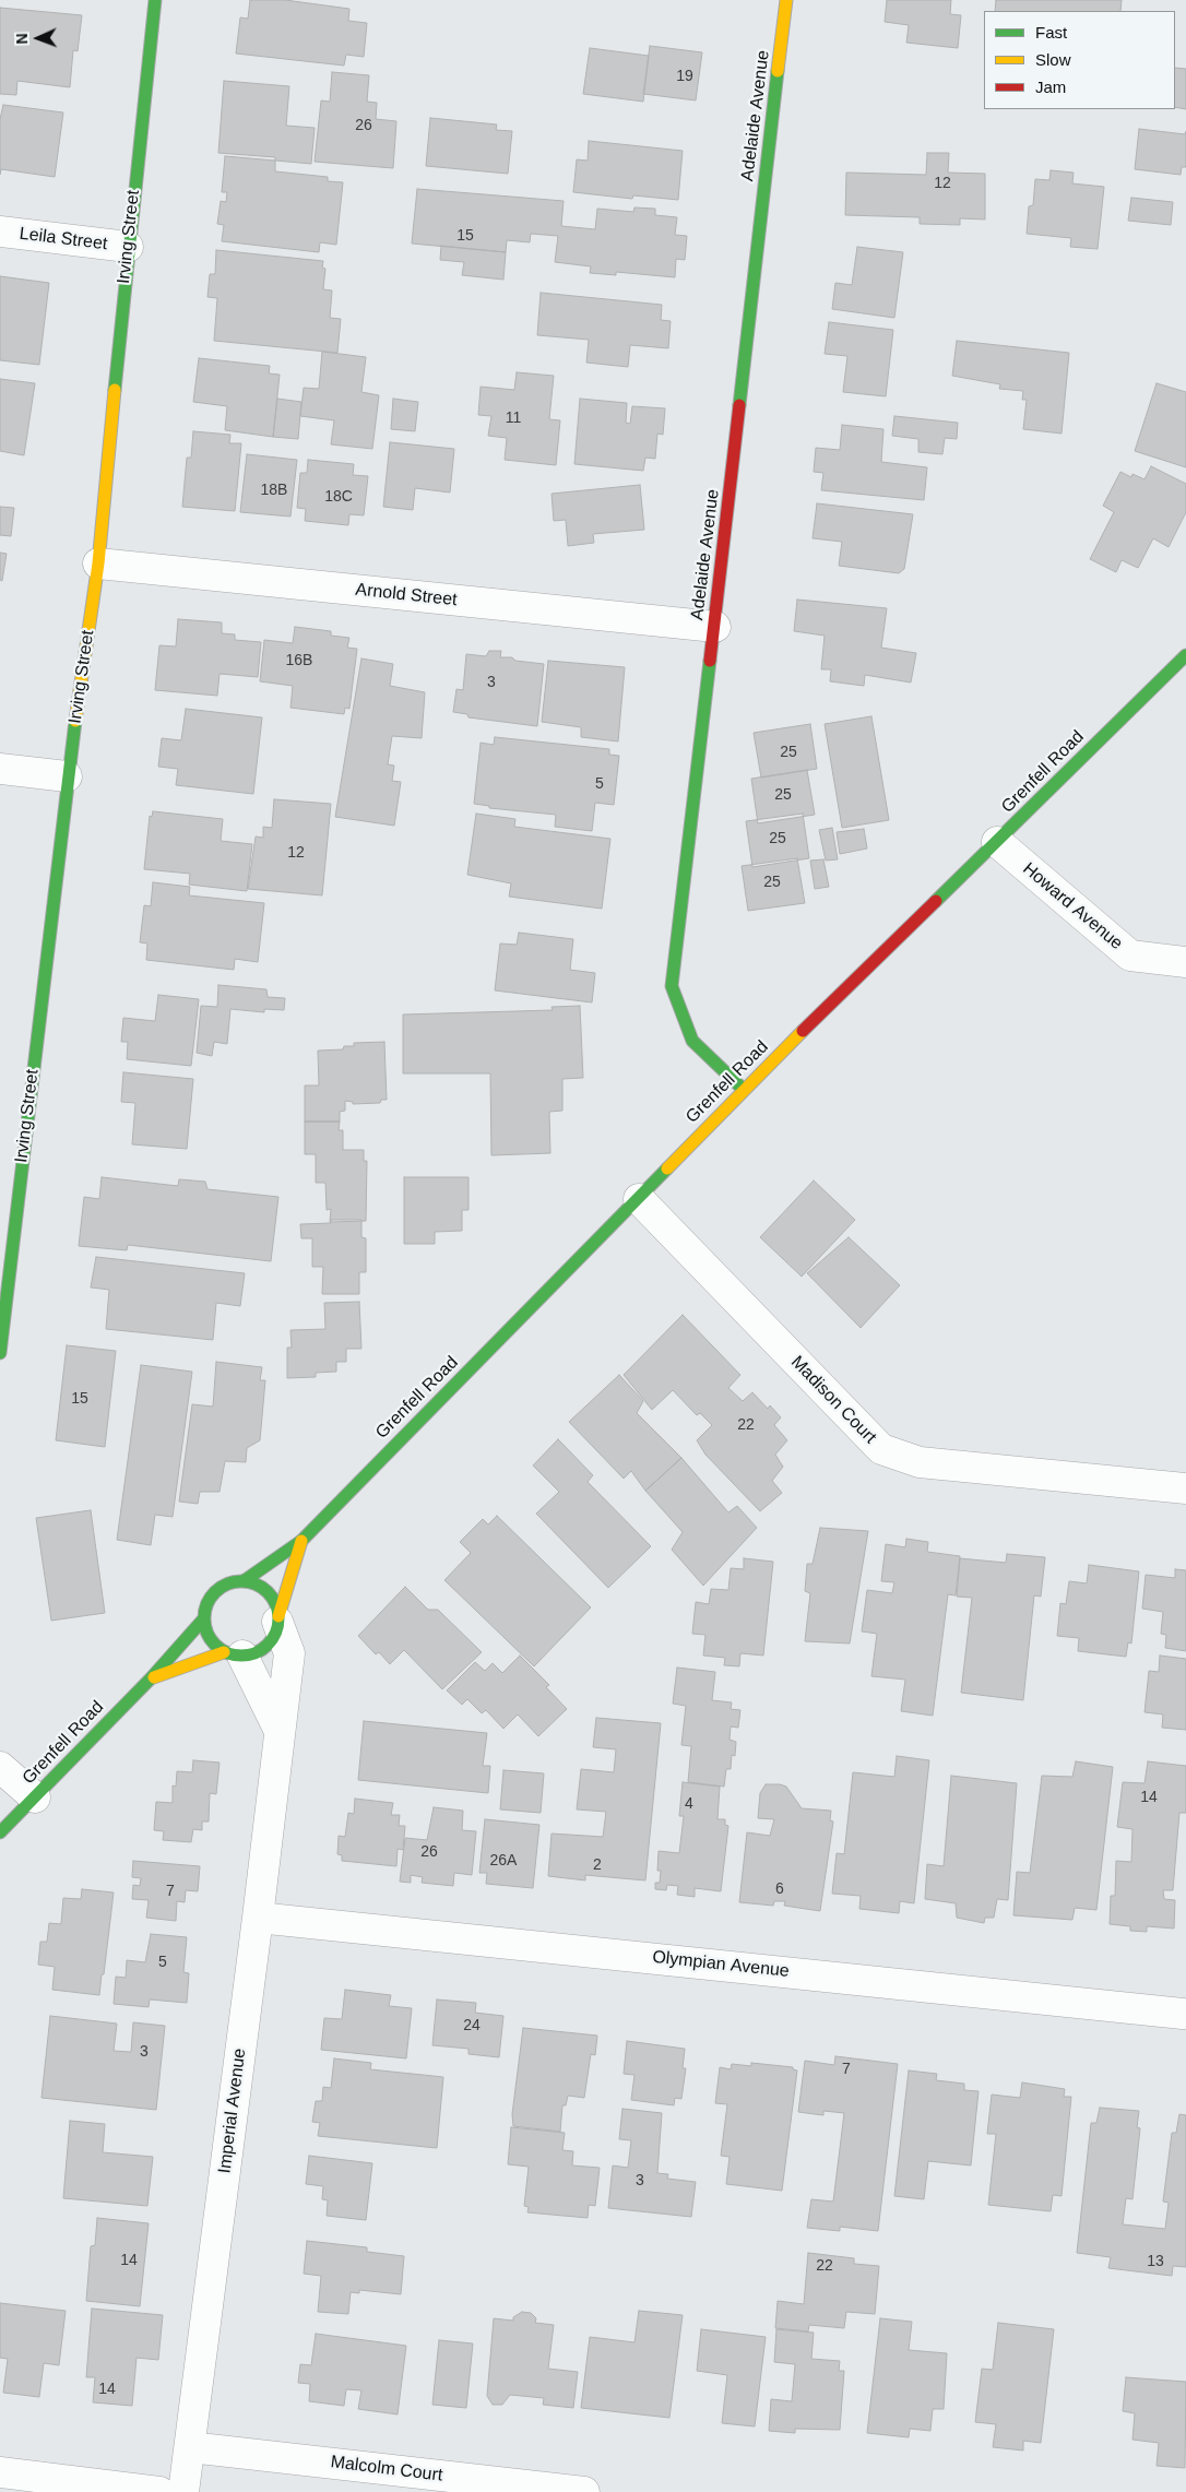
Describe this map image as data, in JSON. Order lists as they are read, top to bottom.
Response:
{
  "streets": {
    "street": [
      "Adelaide Avenue",
      "Irving Street",
      "Leila Street",
      "Arnold Street",
      "Grenfell Road",
      "Howard Avenue",
      "Madison Court",
      "Olympian Avenue",
      "Imperial Avenue",
      "Malcolm Court"
    ]
  },
  "crossings": [
    ["Adelaide Avenue", "Arnold Street"],
    ["Adelaide Avenue", "Grenfell Road"],
    ["Irving Street", "Leila Street"],
    ["Irving Street", "Arnold Street"],
    ["Grenfell Road", "Howard Avenue"],
    ["Grenfell Road", "Madison Court"],
    ["Grenfell Road", "Imperial Avenue"],
    ["Olympian Avenue", "Imperial Avenue"],
    ["Imperial Avenue", "Malcolm Court"]
  ],
  "house_numbers": [
    "19",
    "26",
    "12",
    "15",
    "11",
    "18B",
    "18C",
    "16B",
    "3",
    "25",
    "5",
    "25",
    "25",
    "12",
    "25",
    "15",
    "22",
    "14",
    "4",
    "26",
    "26A",
    "2",
    "6",
    "7",
    "5",
    "24",
    "3",
    "7",
    "3",
    "14",
    "13",
    "22",
    "14"
  ],
  "legend": ["Fast", "Slow", "Jam"],
  "north": "left"
}
